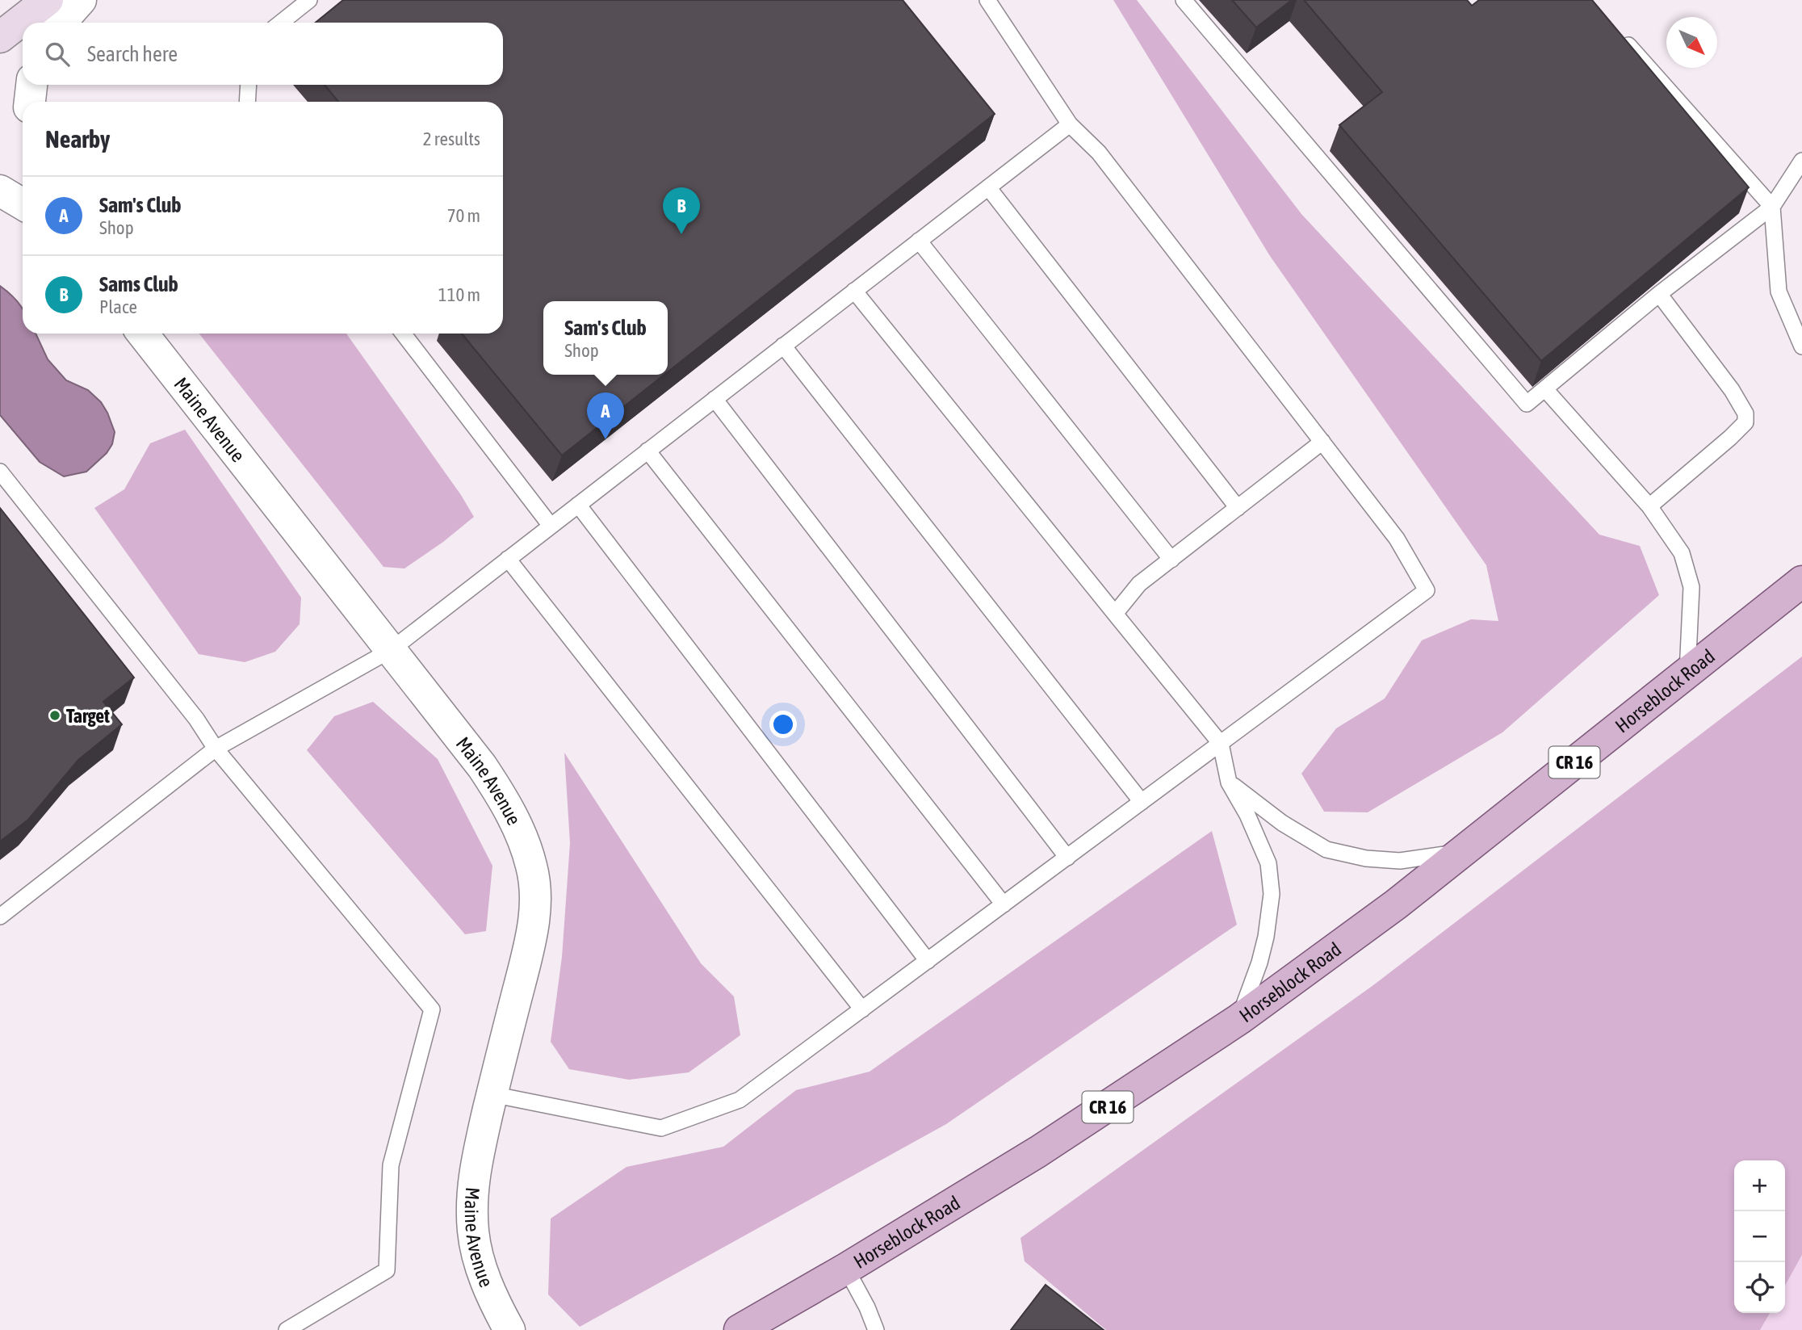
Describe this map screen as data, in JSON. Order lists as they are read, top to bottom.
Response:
{
  "streets": {
    "main road": ["Horseblock Road", "CR 16"],
    "street": ["Maine Avenue"]
  },
  "places": ["Target"],
  "north": "bottom right",
  "page": {
    "search": "Search here",
    "heading": ["Nearby", "2 results"],
    "list": [
      {
        "mark": "A",
        "name": "Sam's Club",
        "note": "Shop",
        "value": "70 m"
      },
      {
        "mark": "B",
        "name": "Sams Club",
        "note": "Place",
        "value": "110 m"
      }
    ],
    "pins": ["B", "A"],
    "popup": ["Sam's Club", "Shop"],
    "map_buttons": ["+", "−"]
  }
}
